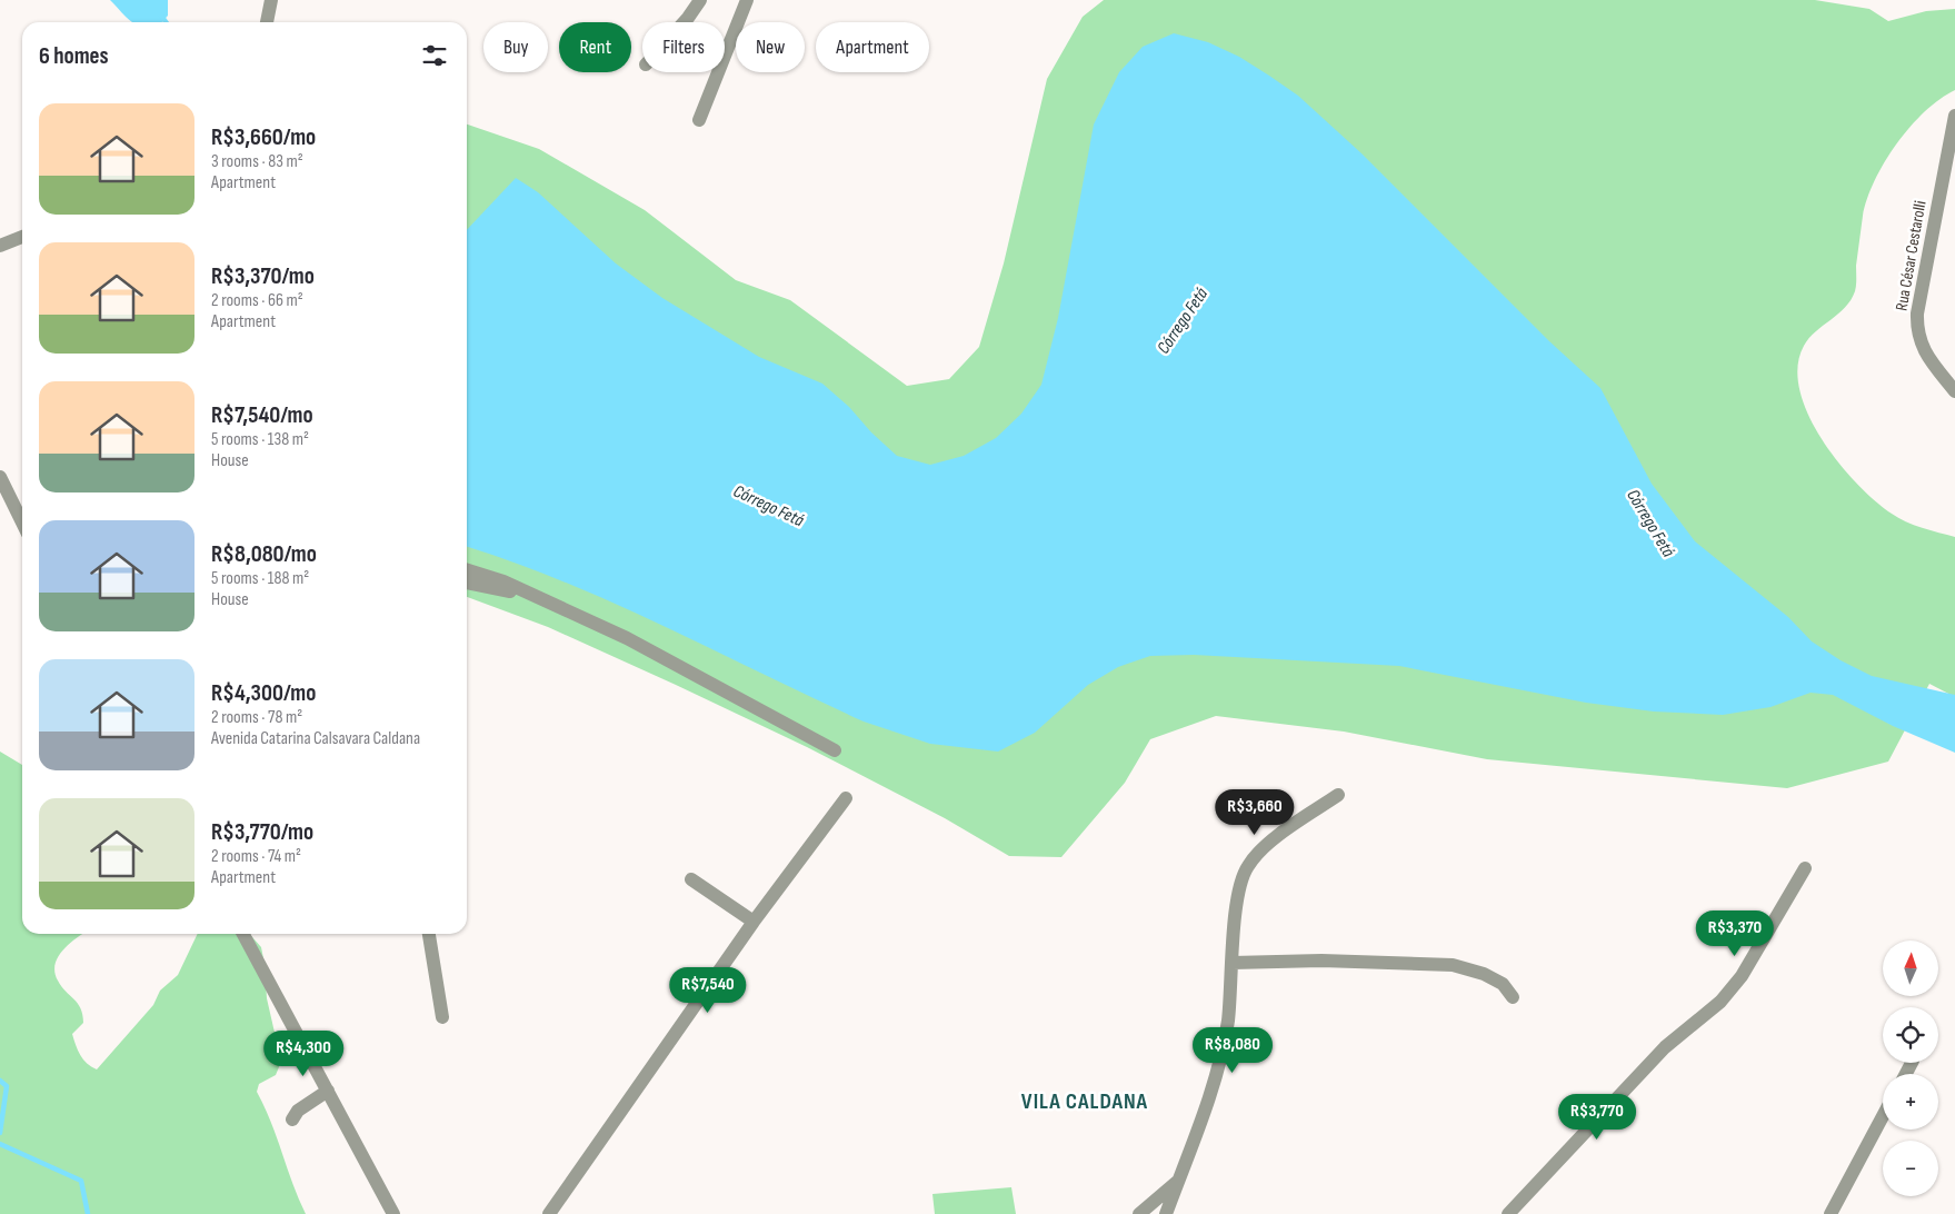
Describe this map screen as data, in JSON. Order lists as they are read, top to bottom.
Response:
{
  "streets": {
    "street": ["Rua César Cestarolli"]
  },
  "districts": ["VILA CALDANA"],
  "water": ["Córrego Fetá"],
  "north": "top",
  "page": {
    "chip": [
      "Buy",
      "Rent",
      "Filters",
      "New",
      "Apartment"
    ],
    "heading": "6 homes",
    "list": [
      {
        "name": "R$3,660/mo",
        "note": "3 rooms · 83 m² · Apartment"
      },
      {
        "name": "R$3,370/mo",
        "note": "2 rooms · 66 m² · Apartment"
      },
      {
        "name": "R$7,540/mo",
        "note": "5 rooms · 138 m² · House"
      },
      {
        "name": "R$8,080/mo",
        "note": "5 rooms · 188 m² · House"
      },
      {
        "name": "R$4,300/mo",
        "note": "2 rooms · 78 m² · Avenida Catarina Calsavara Caldana"
      },
      {
        "name": "R$3,770/mo",
        "note": "2 rooms · 74 m² · Apartment"
      }
    ],
    "price": [
      "R$3,660",
      "R$3,370",
      "R$7,540",
      "R$8,080",
      "R$4,300",
      "R$3,770"
    ],
    "map_buttons": ["+", "−"]
  }
}
